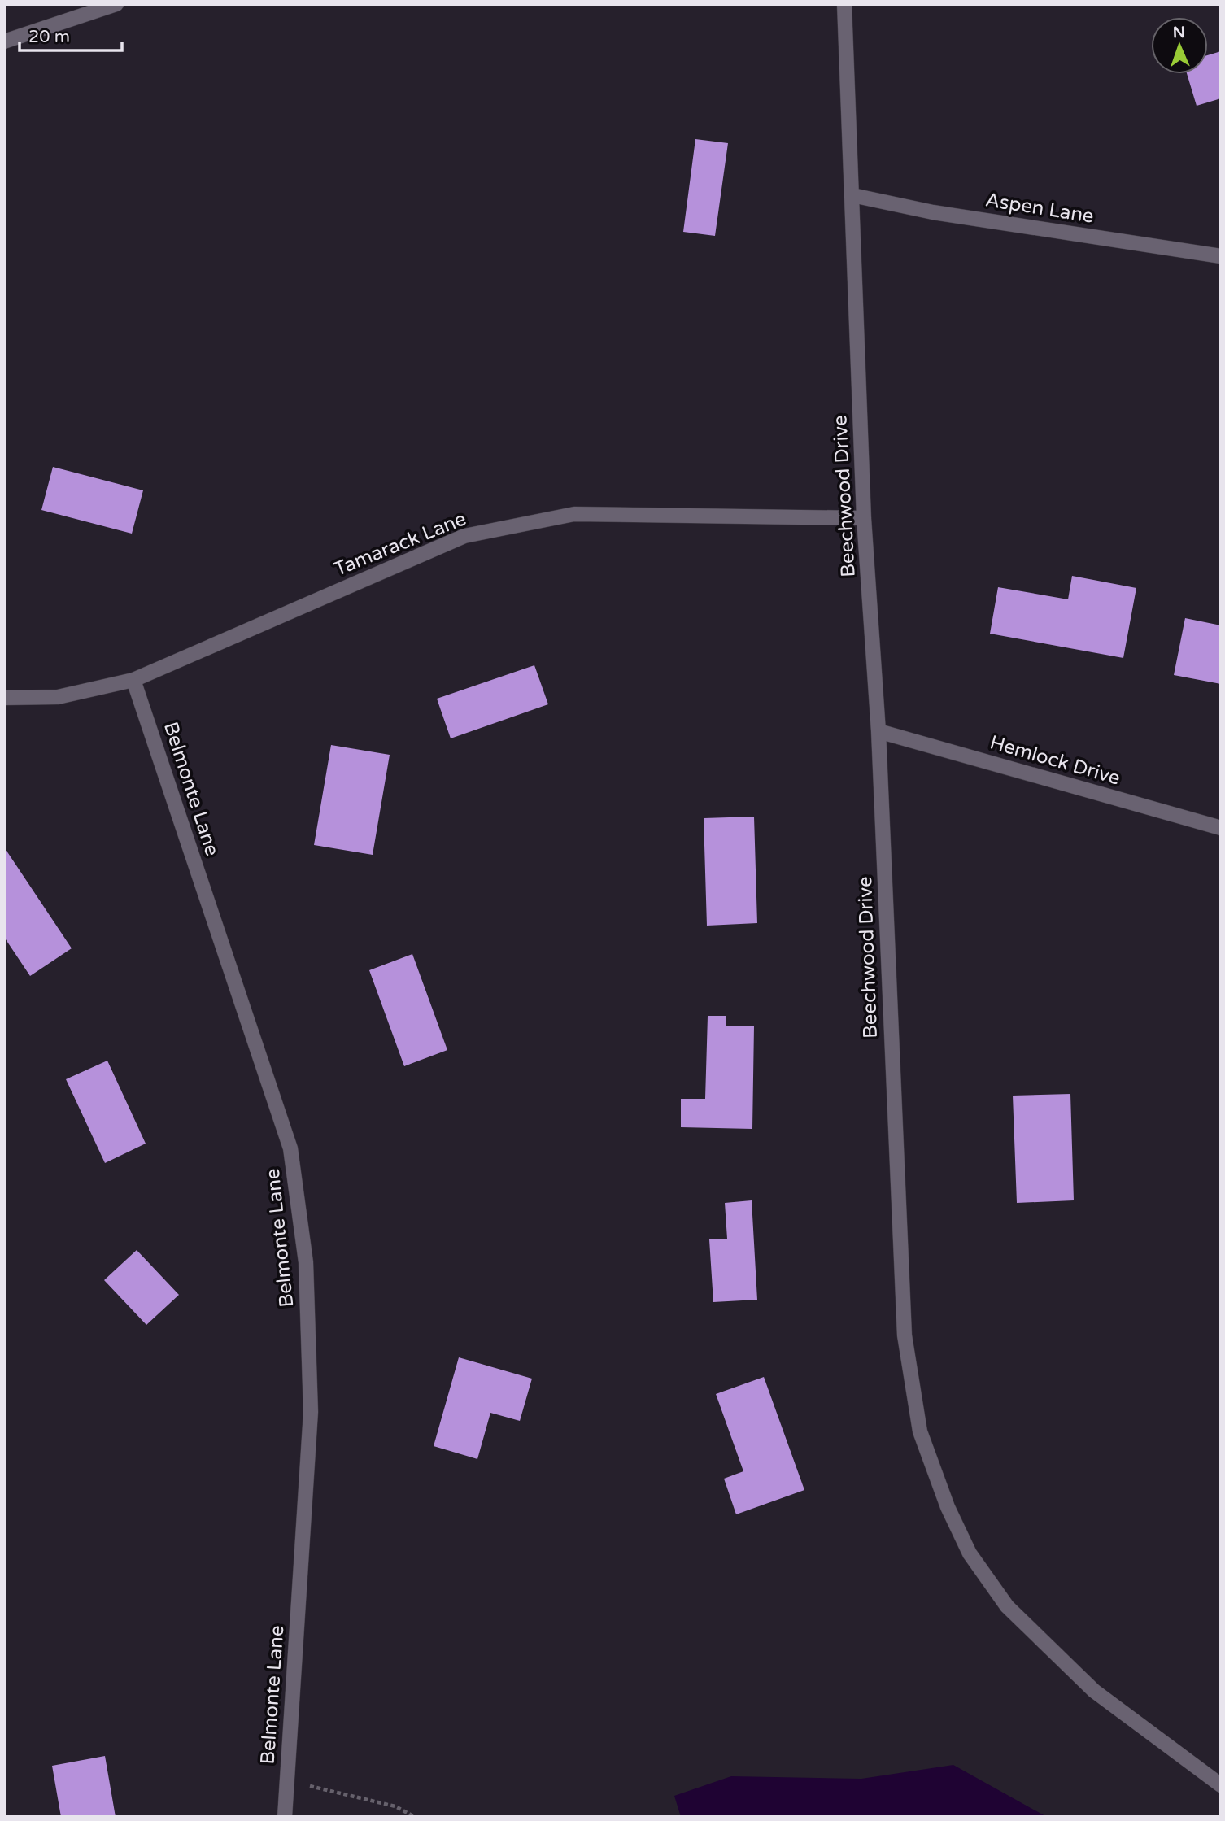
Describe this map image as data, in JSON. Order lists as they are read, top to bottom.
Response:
{
  "streets": {
    "street": [
      "Aspen Lane",
      "Beechwood Drive",
      "Tamarack Lane",
      "Hemlock Drive",
      "Belmonte Lane"
    ]
  },
  "crossings": [
    ["Aspen Lane", "Beechwood Drive"],
    ["Beechwood Drive", "Tamarack Lane"],
    ["Beechwood Drive", "Hemlock Drive"],
    ["Tamarack Lane", "Belmonte Lane"]
  ],
  "scale_bar": "20 m",
  "north": "top"
}
